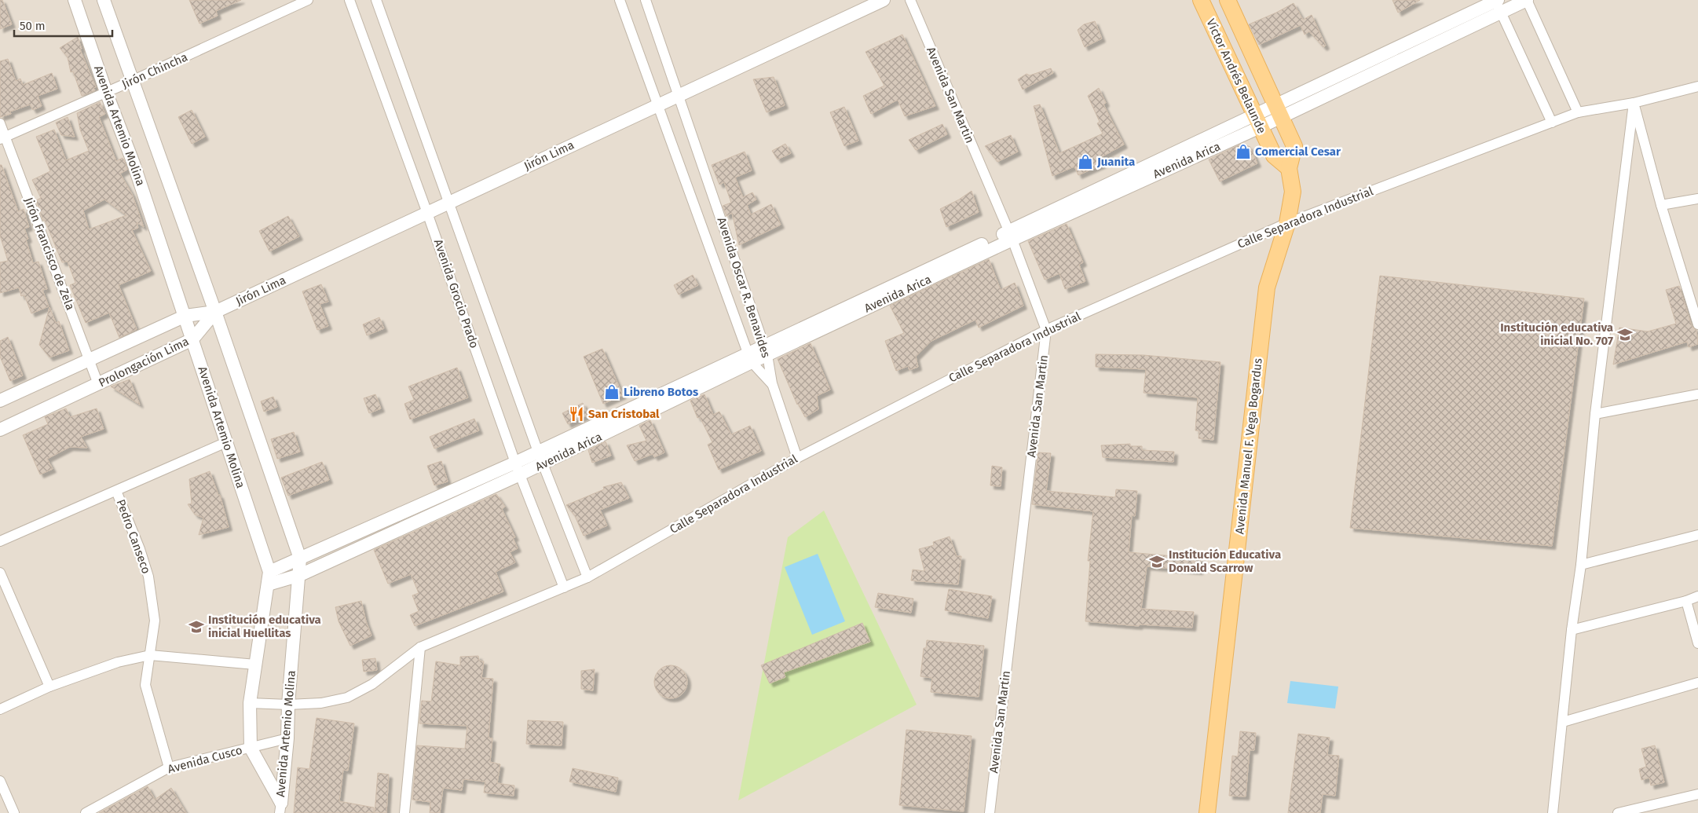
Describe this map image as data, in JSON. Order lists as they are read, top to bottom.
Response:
{
  "streets": {
    "main road": ["Víctor Andrés Belaunde", "Avenida Manuel F. Vega Bogardus"],
    "street": [
      "Jirón Chincha",
      "Avenida San Martin",
      "Avenida Artemio Molina",
      "Jirón Lima",
      "Avenida Arica",
      "Calle Separadora Industrial",
      "Jirón Francisco de Zela",
      "Avenida Oscar R. Benavides",
      "Avenida Grocio Prado",
      "Prolongación Lima",
      "Pedro Canseco",
      "Avenida Cusco"
    ]
  },
  "crossings": [
    ["Jirón Chincha", "Avenida Artemio Molina"],
    ["Jirón Chincha", "Jirón Francisco de Zela"],
    ["Víctor Andrés Belaunde", "Avenida Arica"],
    ["Víctor Andrés Belaunde", "Calle Separadora Industrial"],
    ["Víctor Andrés Belaunde", "Avenida Manuel F. Vega Bogardus"],
    ["Avenida San Martin", "Avenida Arica"],
    ["Avenida San Martin", "Calle Separadora Industrial"],
    ["Avenida Artemio Molina", "Jirón Lima"],
    ["Avenida Artemio Molina", "Avenida Arica"],
    ["Avenida Artemio Molina", "Calle Separadora Industrial"],
    ["Avenida Artemio Molina", "Prolongación Lima"],
    ["Avenida Artemio Molina", "Avenida Cusco"],
    ["Jirón Lima", "Avenida Oscar R. Benavides"],
    ["Jirón Lima", "Avenida Grocio Prado"],
    ["Jirón Lima", "Prolongación Lima"],
    ["Avenida Arica", "Avenida Oscar R. Benavides"],
    ["Avenida Arica", "Avenida Grocio Prado"],
    ["Calle Separadora Industrial", "Avenida Grocio Prado"],
    ["Calle Separadora Industrial", "Avenida Manuel F. Vega Bogardus"],
    ["Jirón Francisco de Zela", "Prolongación Lima"],
    ["Pedro Canseco", "Avenida Cusco"]
  ],
  "places": {
    "shop": ["Comercial Cesar", "Juanita", "Libreno Botos"],
    "school or university": ["Institución educativa inicial No. 707", "Institución Educativa Donald Scarrow", "Institución educativa inicial Huellitas"],
    "restaurant": ["San Cristobal"]
  },
  "scale_bar": "50 m"
}
